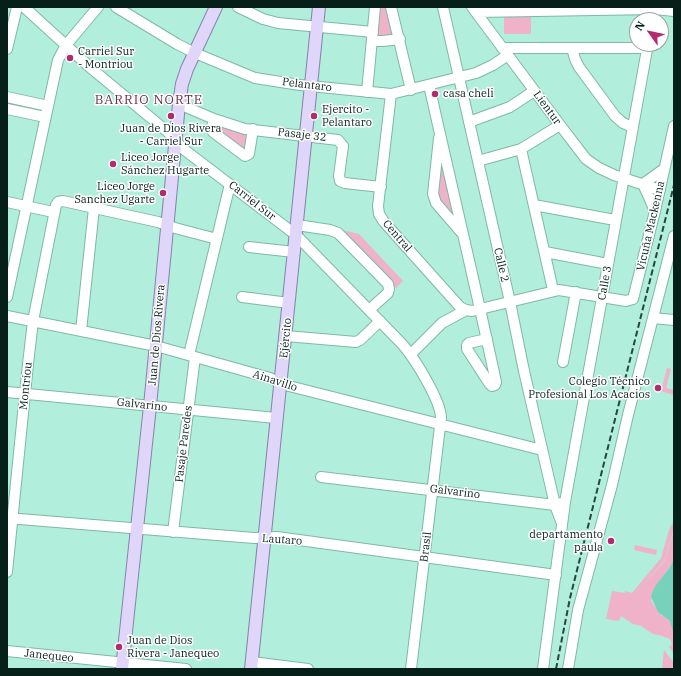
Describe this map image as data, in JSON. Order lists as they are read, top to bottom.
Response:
{
  "streets": {
    "main road": ["Juan de Dios Rivera", "Ejército"],
    "street": [
      "Pelantaro",
      "Lientur",
      "Pasaje 32",
      "Carriel Sur",
      "Vicuña Mackenna",
      "Central",
      "Calle 2",
      "Calle 3",
      "Ainavillo",
      "Montriou",
      "Galvarino",
      "Pasaje Paredes",
      "Lautaro",
      "Brasil",
      "Janequeo"
    ]
  },
  "crossings": [
    ["Pelantaro", "Lientur"],
    ["Pelantaro", "Central"],
    ["Pelantaro", "Calle 2"],
    ["Pelantaro", "Juan de Dios Rivera"],
    ["Pelantaro", "Ejército"],
    ["Lientur", "Vicuña Mackenna"],
    ["Lientur", "Calle 3"],
    ["Pasaje 32", "Central"],
    ["Pasaje 32", "Juan de Dios Rivera"],
    ["Pasaje 32", "Ejército"],
    ["Carriel Sur", "Juan de Dios Rivera"],
    ["Carriel Sur", "Ejército"],
    ["Carriel Sur", "Ainavillo"],
    ["Carriel Sur", "Pasaje Paredes"],
    ["Carriel Sur", "Brasil"],
    ["Vicuña Mackenna", "Calle 3"],
    ["Calle 2", "Calle 3"],
    ["Calle 2", "Ainavillo"],
    ["Calle 2", "Galvarino"],
    ["Calle 2", "Lautaro"],
    ["Calle 3", "Galvarino"],
    ["Juan de Dios Rivera", "Ainavillo"],
    ["Juan de Dios Rivera", "Galvarino"],
    ["Juan de Dios Rivera", "Lautaro"],
    ["Juan de Dios Rivera", "Janequeo"],
    ["Ejército", "Ainavillo"],
    ["Ejército", "Galvarino"],
    ["Ejército", "Lautaro"],
    ["Ainavillo", "Montriou"],
    ["Ainavillo", "Pasaje Paredes"],
    ["Ainavillo", "Brasil"],
    ["Montriou", "Galvarino"],
    ["Montriou", "Lautaro"],
    ["Galvarino", "Pasaje Paredes"],
    ["Galvarino", "Brasil"],
    ["Pasaje Paredes", "Lautaro"],
    ["Lautaro", "Brasil"]
  ],
  "districts": ["BARRIO NORTE"],
  "places": [
    "Carriel Sur - Montriou",
    "casa cheli",
    "Juan de Dios Rivera - Carriel Sur",
    "Ejercito - Pelantaro",
    "Liceo Jorge Sánchez Hugarte",
    "Liceo Jorge Sanchez Ugarte",
    "Colegio Técnico Profesional Los Acacios",
    "departamento paula",
    "Juan de Dios Rivera - Janequeo"
  ],
  "north": "top left"
}
